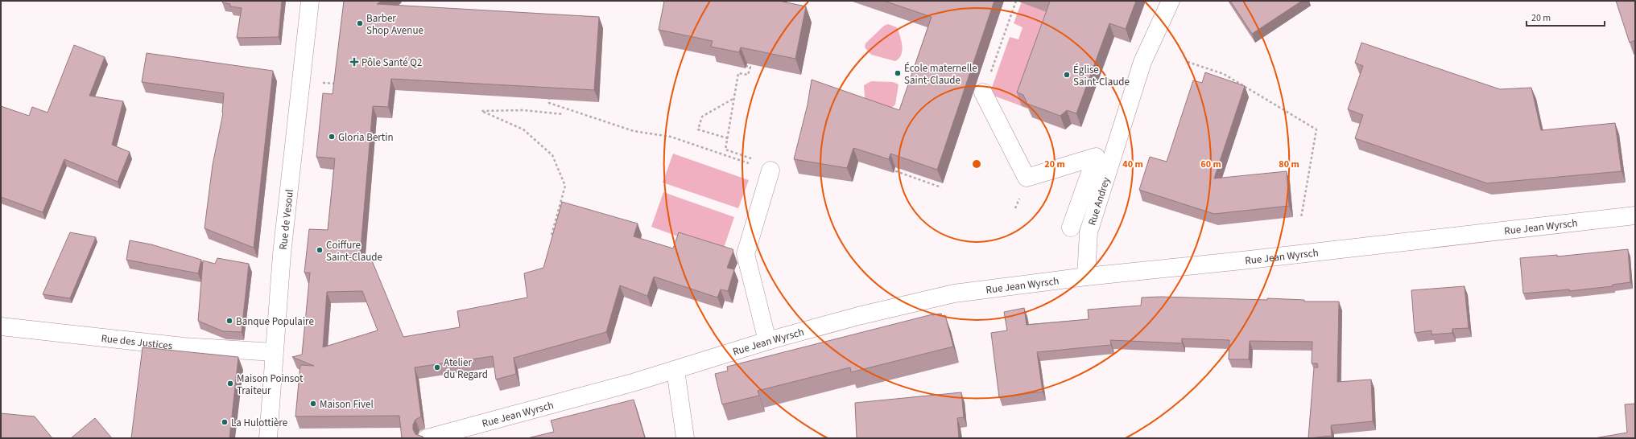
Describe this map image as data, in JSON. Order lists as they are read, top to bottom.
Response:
{
  "streets": {
    "street": [
      "Rue Andrey",
      "Rue de Vesoul",
      "Rue Jean Wyrsch",
      "Rue des Justices"
    ]
  },
  "crossings": [
    ["Rue Andrey", "Rue Jean Wyrsch"],
    ["Rue de Vesoul", "Rue des Justices"]
  ],
  "places": {
    "other": [
      "Barber Shop Avenue",
      "École maternelle Saint-Claude",
      "Église Saint-Claude",
      "Gloria Bertin",
      "Coiffure Saint-Claude",
      "Banque Populaire",
      "Atelier du Regard",
      "Maison Poinsot Traiteur",
      "Maison Fivel",
      "La Hulottière"
    ],
    "health": ["Pôle Santé Q2"]
  },
  "scale_bar": "20 m",
  "rings": [
    "20 m",
    "40 m",
    "60 m",
    "80 m"
  ]
}
